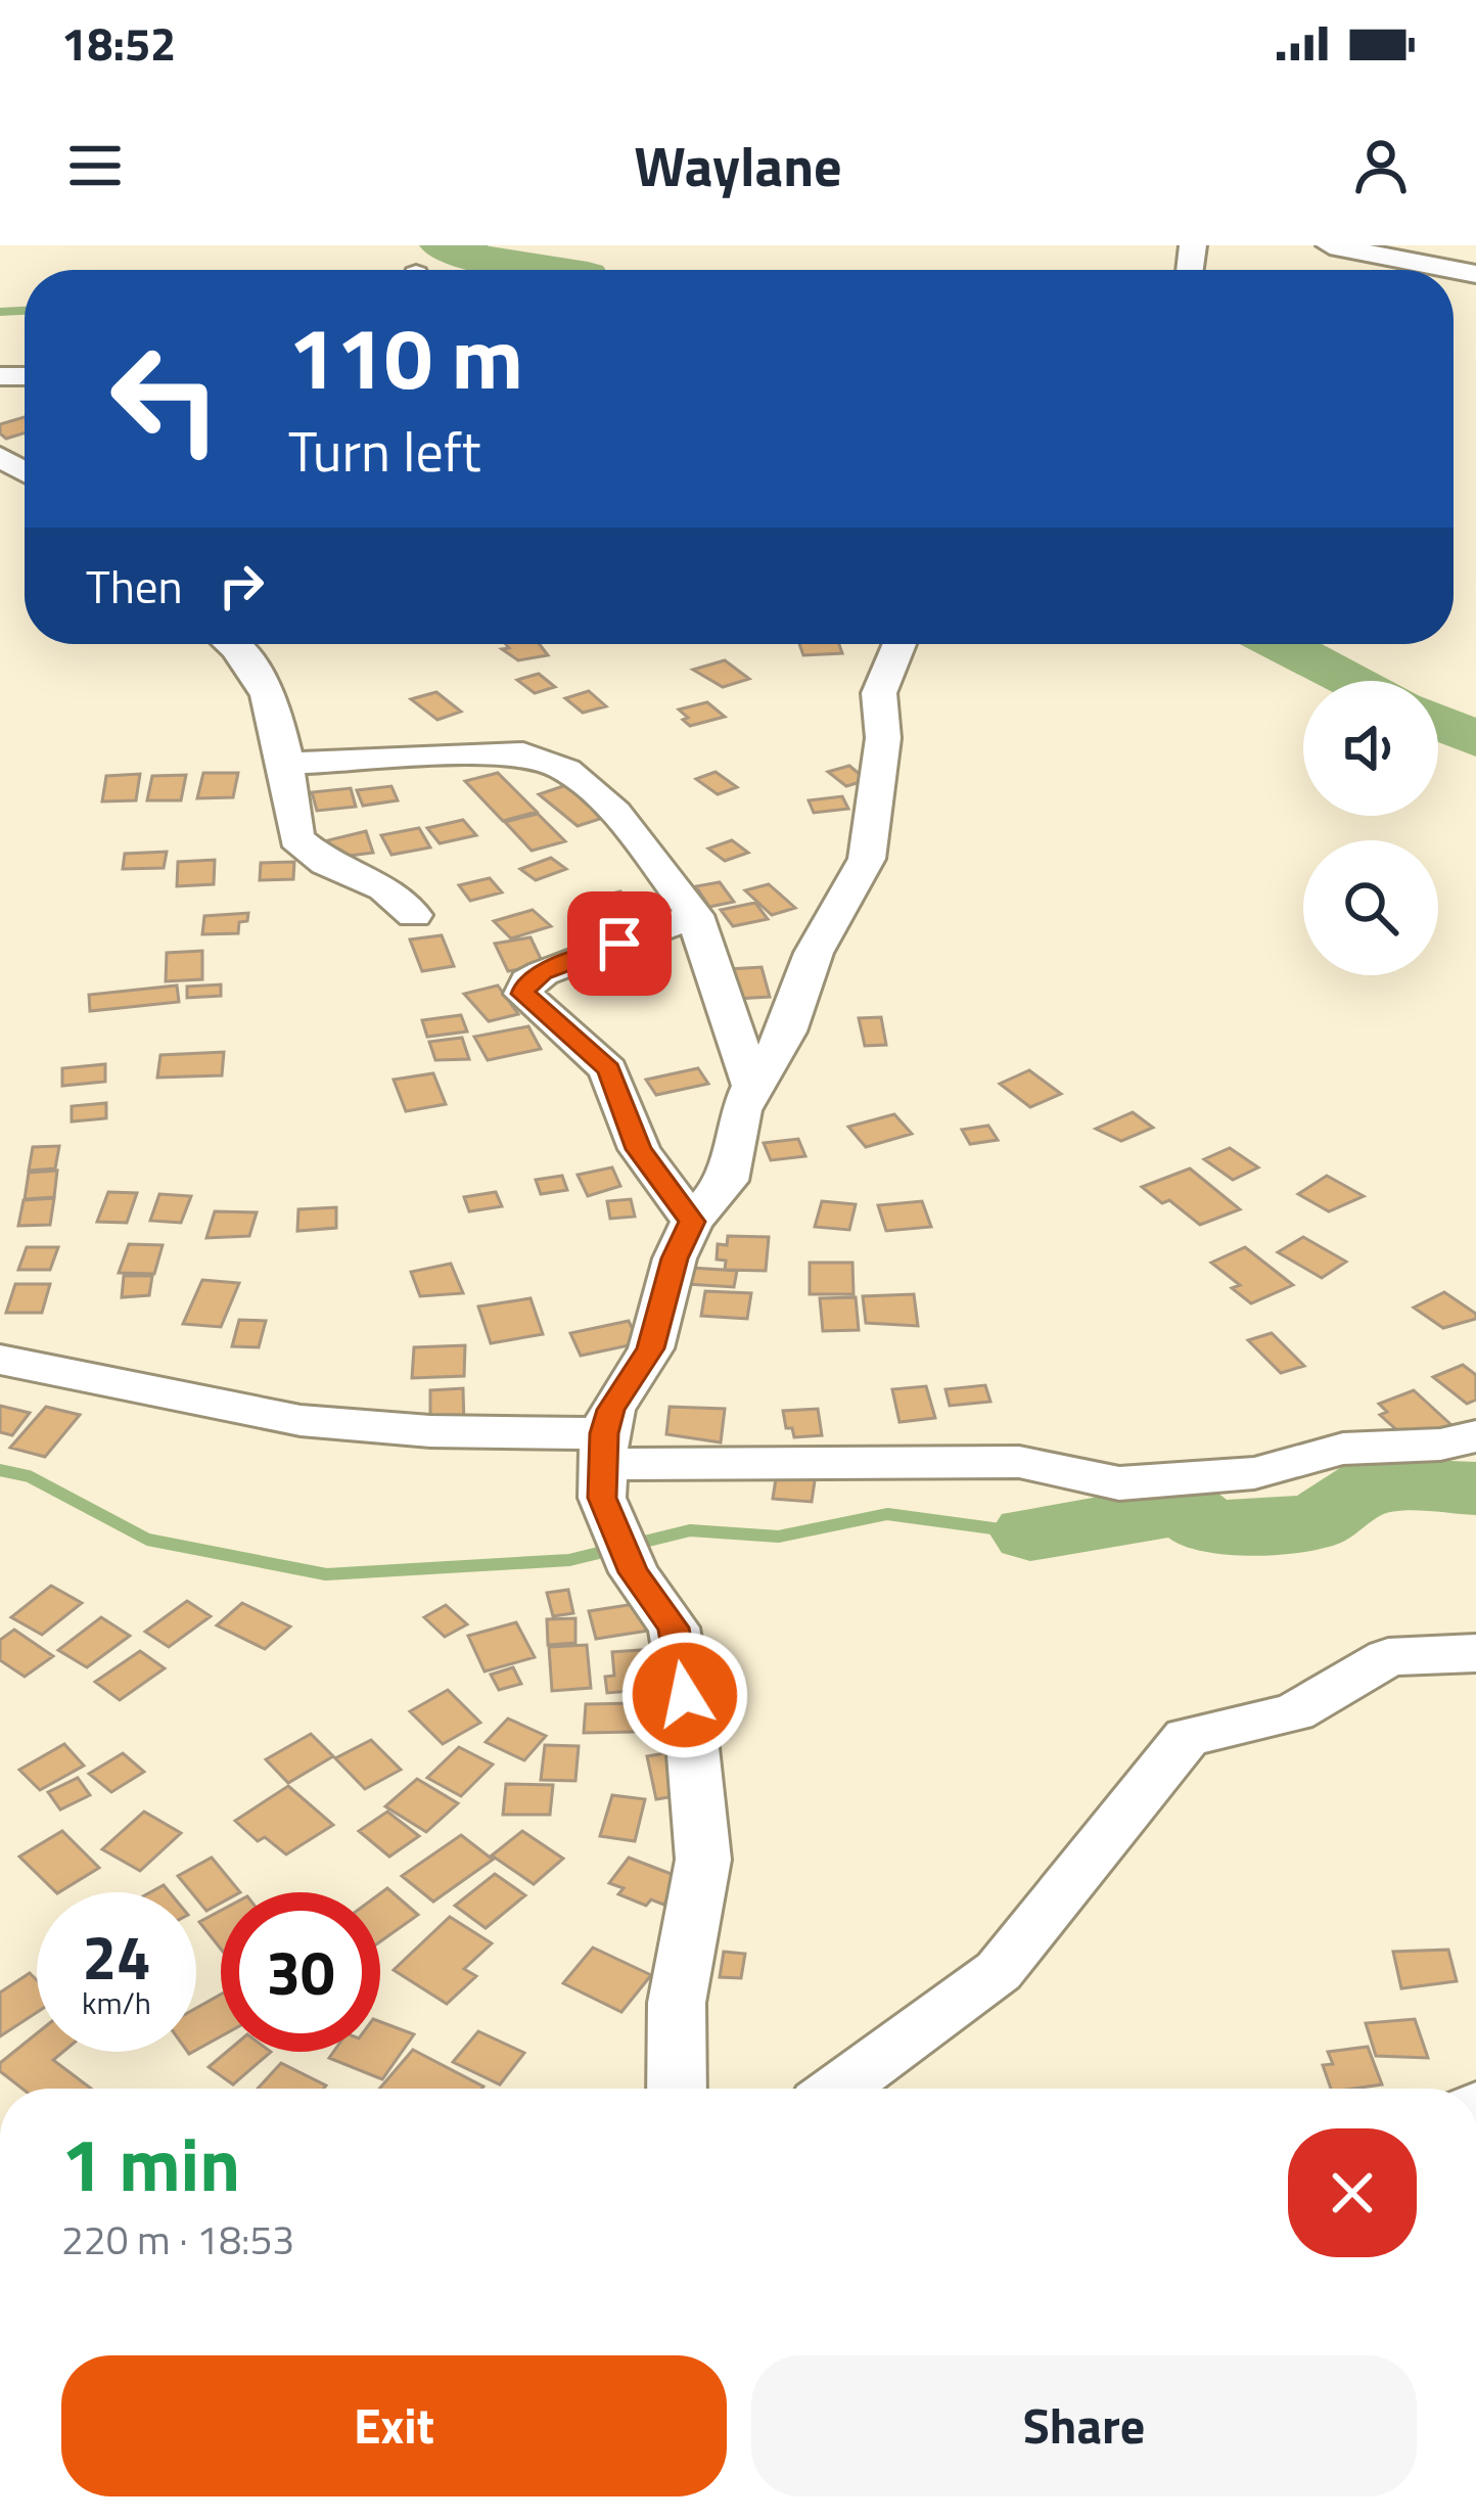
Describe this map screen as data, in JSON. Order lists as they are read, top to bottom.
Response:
{
  "page": {
    "status": "18:52",
    "header": "Waylane",
    "turn": ["110 m", "Turn left"],
    "then": "Then",
    "speed": "24 km/h",
    "limit": "30",
    "heading": ["1 min", "220 m · 18:53"],
    "buttons": ["Exit", "Share"]
  }
}
